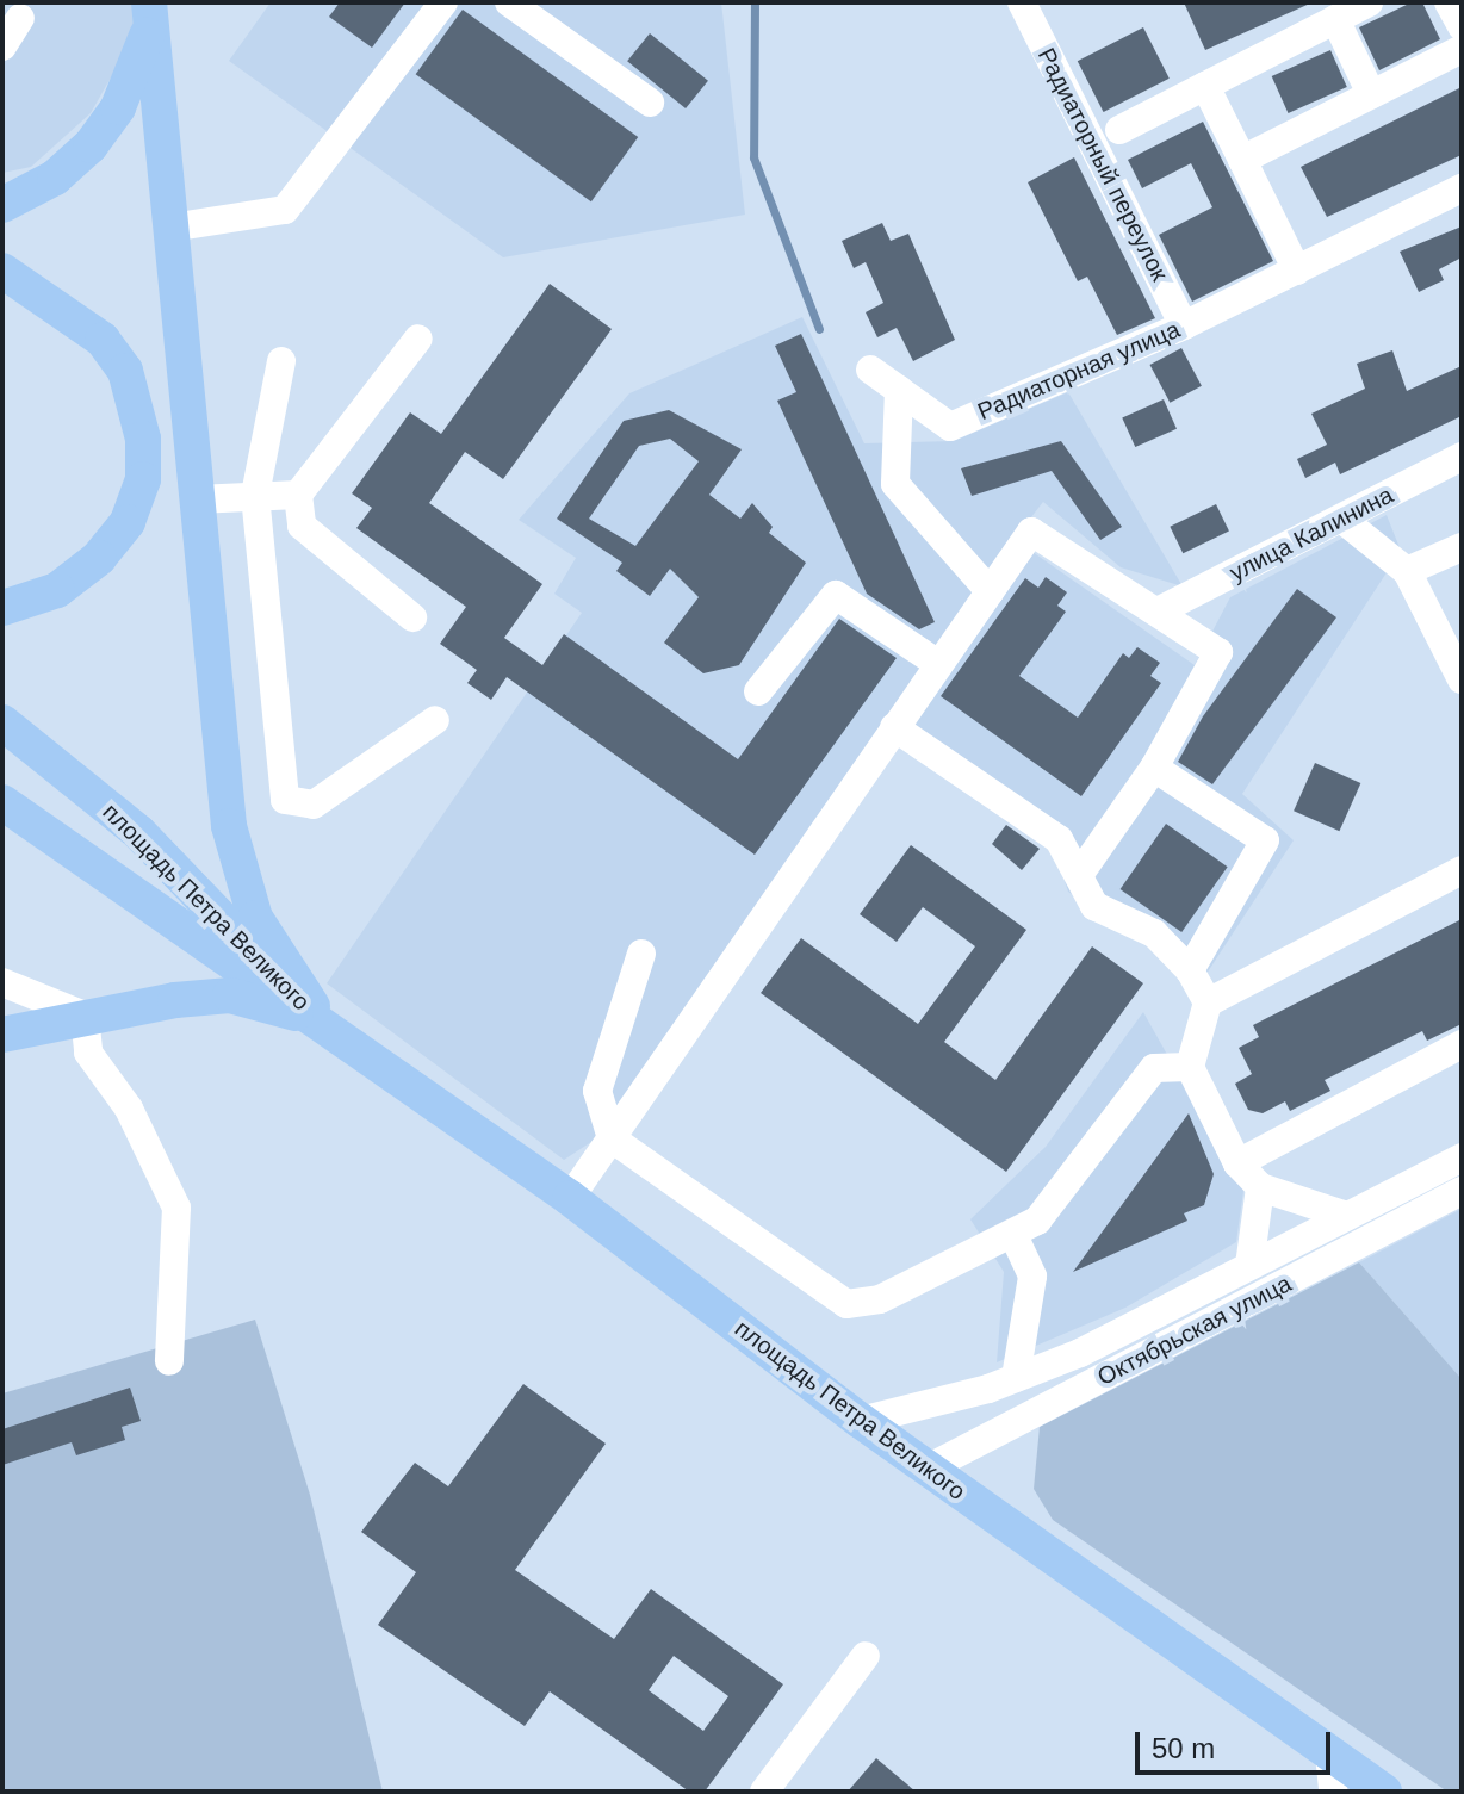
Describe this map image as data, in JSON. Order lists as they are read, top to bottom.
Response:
{
  "streets": {
    "main road": ["площадь Петра Великого"],
    "street": [
      "Радиаторный переулок",
      "Радиаторная улица",
      "улица Калинина",
      "Октябрьская улица"
    ]
  },
  "crossings": [
    ["Радиаторный переулок", "Радиаторная улица"],
    ["площадь Петра Великого", "Октябрьская улица"]
  ],
  "scale_bar": "50 m"
}
